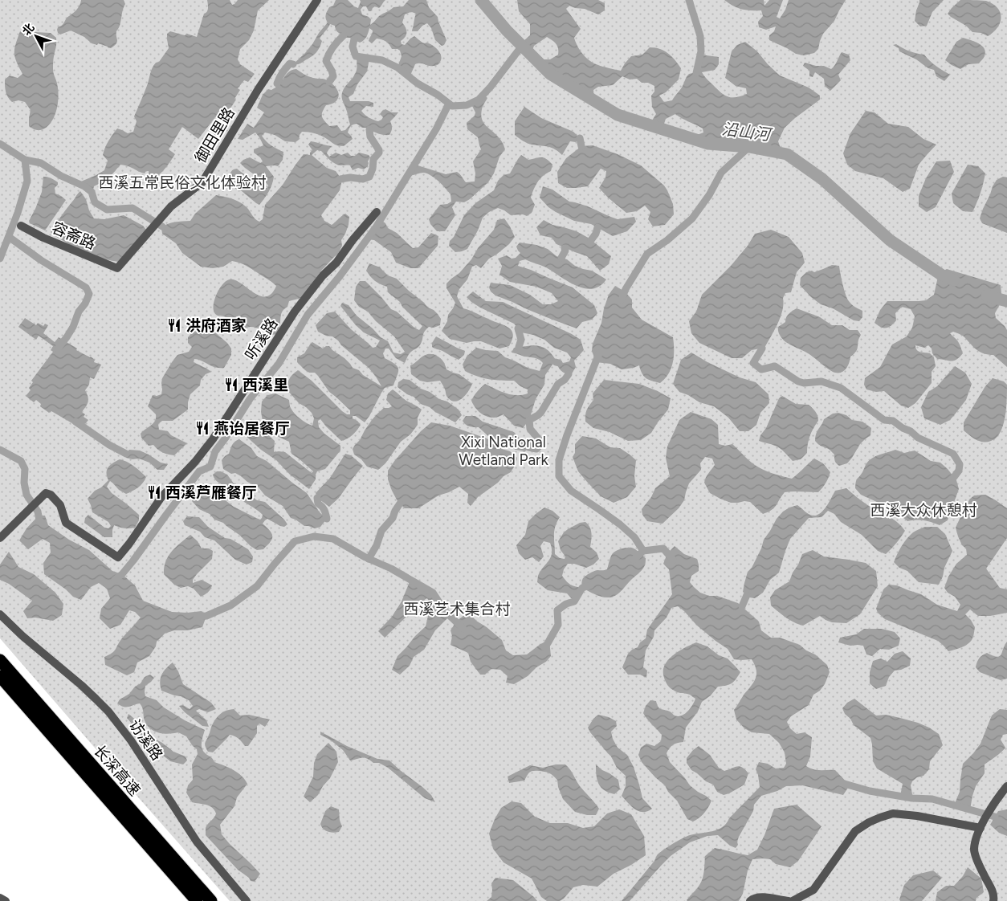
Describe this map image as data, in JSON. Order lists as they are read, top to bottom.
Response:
{
  "streets": {
    "highway": ["长深高速"],
    "street": [
      "御田里路",
      "容斋路",
      "听溪路",
      "访溪路"
    ]
  },
  "crossings": [
    ["御田里路", "容斋路"]
  ],
  "water": ["沿山河"],
  "parks": [
    "西溪五常民俗文化体验村",
    "Xixi National Wetland Park",
    "西溪大众休憩村",
    "西溪艺术集合村"
  ],
  "places": {
    "restaurant": [
      "洪府酒家",
      "西溪里",
      "燕诒居餐厅",
      "西溪芦雁餐厅"
    ]
  },
  "north": "top left"
}
